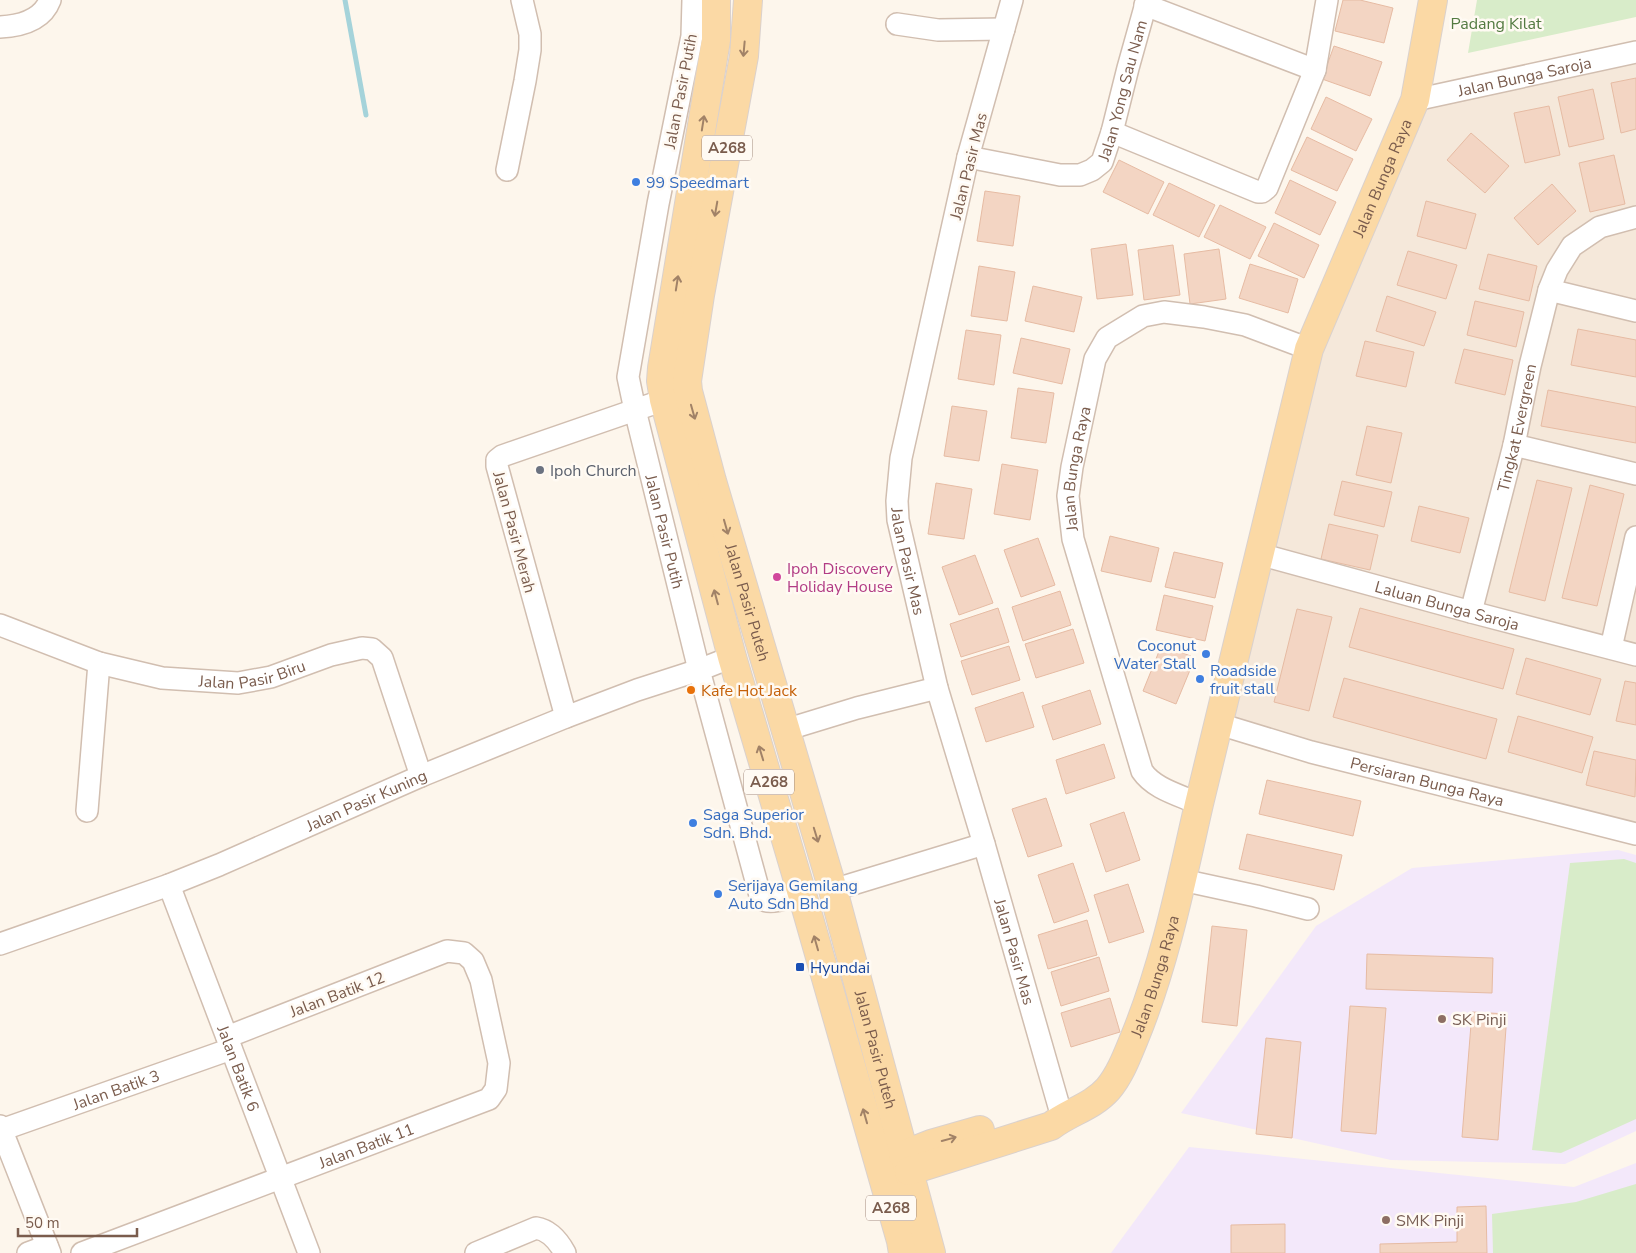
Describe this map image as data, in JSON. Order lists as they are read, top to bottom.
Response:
{
  "streets": {
    "main road": ["A268", "Jalan Bunga Raya", "Jalan Pasir Puteh"],
    "street": [
      "Jalan Bunga Saroja",
      "Jalan Yong Sau Nam",
      "Jalan Pasir Putih",
      "Jalan Pasir Mas",
      "Tingkat Evergreen",
      "Jalan Pasir Merah",
      "Laluan Bunga Saroja",
      "Jalan Pasir Biru",
      "Persiaran Bunga Raya",
      "Jalan Pasir Kuning",
      "Jalan Batik 12",
      "Jalan Batik 6",
      "Jalan Batik 3",
      "Jalan Batik 11"
    ]
  },
  "crossings": [
    ["Jalan Bunga Saroja", "Jalan Bunga Raya"],
    ["Jalan Yong Sau Nam", "Jalan Pasir Mas"],
    ["Jalan Pasir Putih", "Jalan Pasir Merah"],
    ["Jalan Pasir Putih", "Jalan Pasir Puteh"],
    ["Jalan Pasir Putih", "Jalan Pasir Kuning"],
    ["Jalan Pasir Mas", "Jalan Bunga Raya"],
    ["Jalan Bunga Raya", "Jalan Pasir Puteh"],
    ["Jalan Bunga Raya", "Laluan Bunga Saroja"],
    ["Jalan Bunga Raya", "Persiaran Bunga Raya"],
    ["Tingkat Evergreen", "Laluan Bunga Saroja"],
    ["Jalan Pasir Merah", "Jalan Pasir Puteh"],
    ["Jalan Pasir Merah", "Jalan Pasir Kuning"],
    ["Jalan Pasir Puteh", "Jalan Pasir Kuning"],
    ["Jalan Pasir Biru", "Jalan Pasir Kuning"],
    ["Jalan Pasir Kuning", "Jalan Batik 6"],
    ["Jalan Batik 12", "Jalan Batik 6"],
    ["Jalan Batik 12", "Jalan Batik 3"],
    ["Jalan Batik 12", "Jalan Batik 11"],
    ["Jalan Batik 6", "Jalan Batik 3"],
    ["Jalan Batik 6", "Jalan Batik 11"]
  ],
  "parks": ["Padang Kilat"],
  "places": {
    "other": [
      "99 Speedmart",
      "Ipoh Church",
      "Ipoh Discovery Holiday House",
      "Coconut Water Stall",
      "Roadside fruit stall",
      "Kafe Hot Jack",
      "Saga Superior Sdn. Bhd.",
      "Serijaya Gemilang Auto Sdn Bhd",
      "SK Pinji",
      "SMK Pinji"
    ],
    "transit": ["Hyundai"]
  },
  "scale_bar": "50 m"
}
